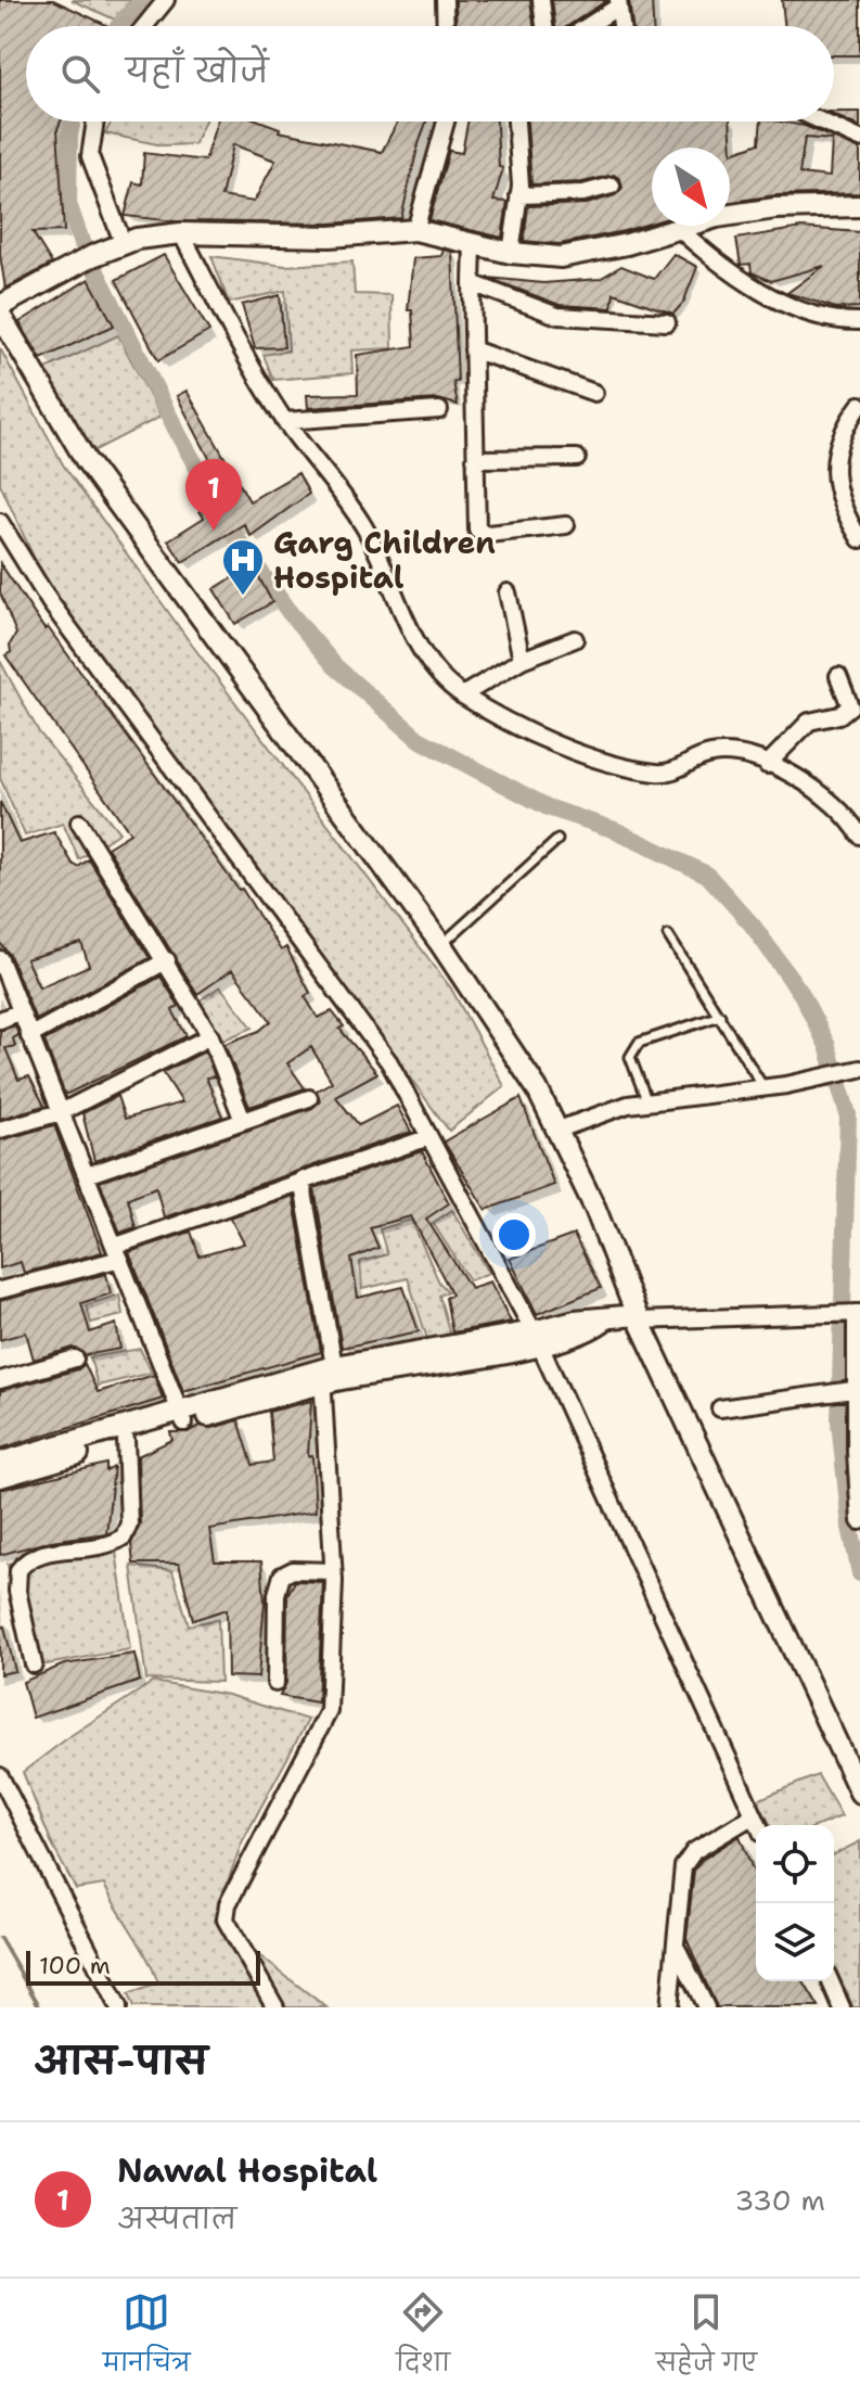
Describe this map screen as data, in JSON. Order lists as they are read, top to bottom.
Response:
{
  "places": {
    "hospital": ["Garg Children Hospital"]
  },
  "scale_bar": "100 m",
  "north": "bottom right",
  "page": {
    "search": "यहाँ खोजें",
    "pins": "1",
    "scale": "100 m",
    "heading": "आस-पास",
    "list": [
      {
        "mark": "1",
        "name": "Nawal Hospital",
        "note": "अस्पताल",
        "value": "330 m"
      }
    ],
    "nav": ["मानचित्र", "दिशा", "सहेजे गए"]
  }
}
